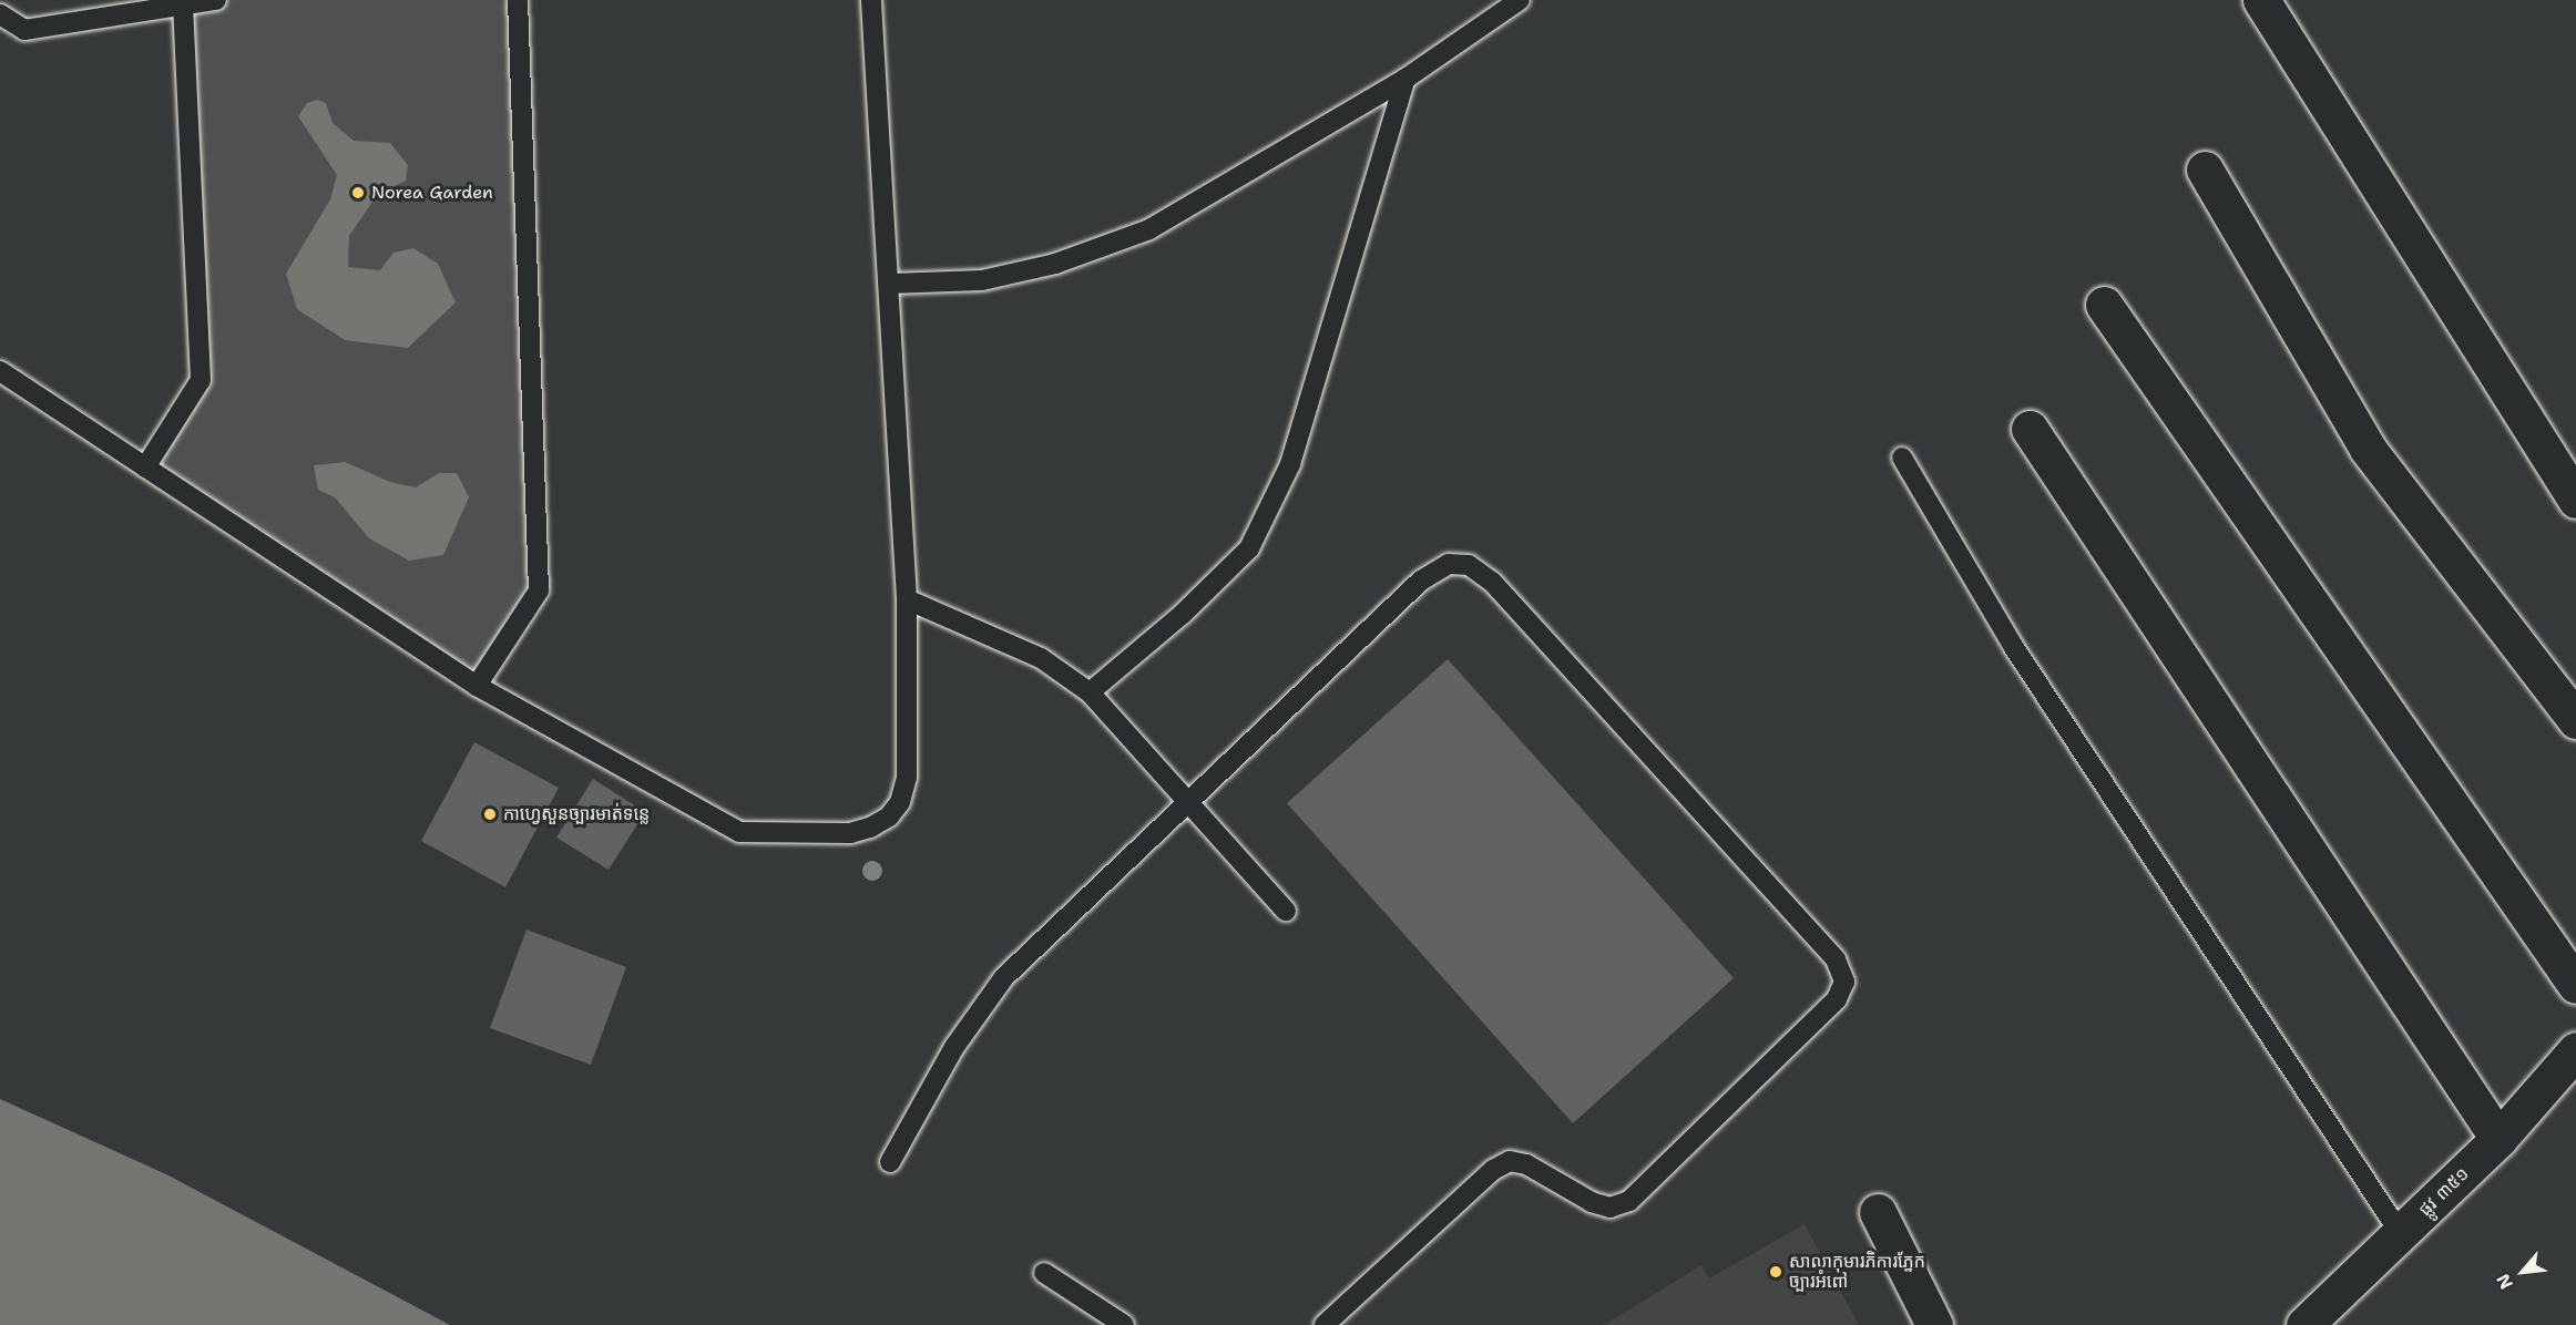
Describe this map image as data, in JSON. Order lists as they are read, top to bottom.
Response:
{
  "streets": {
    "street": ["ផ្លូវ ៣៥១"]
  },
  "places": ["Norea Garden", "កាហ្វេសួនច្បារមាត់ទន្លេ", "សាលាកុមារភិការភ្នែក ច្បារអំពៅ"],
  "north": "bottom left"
}
